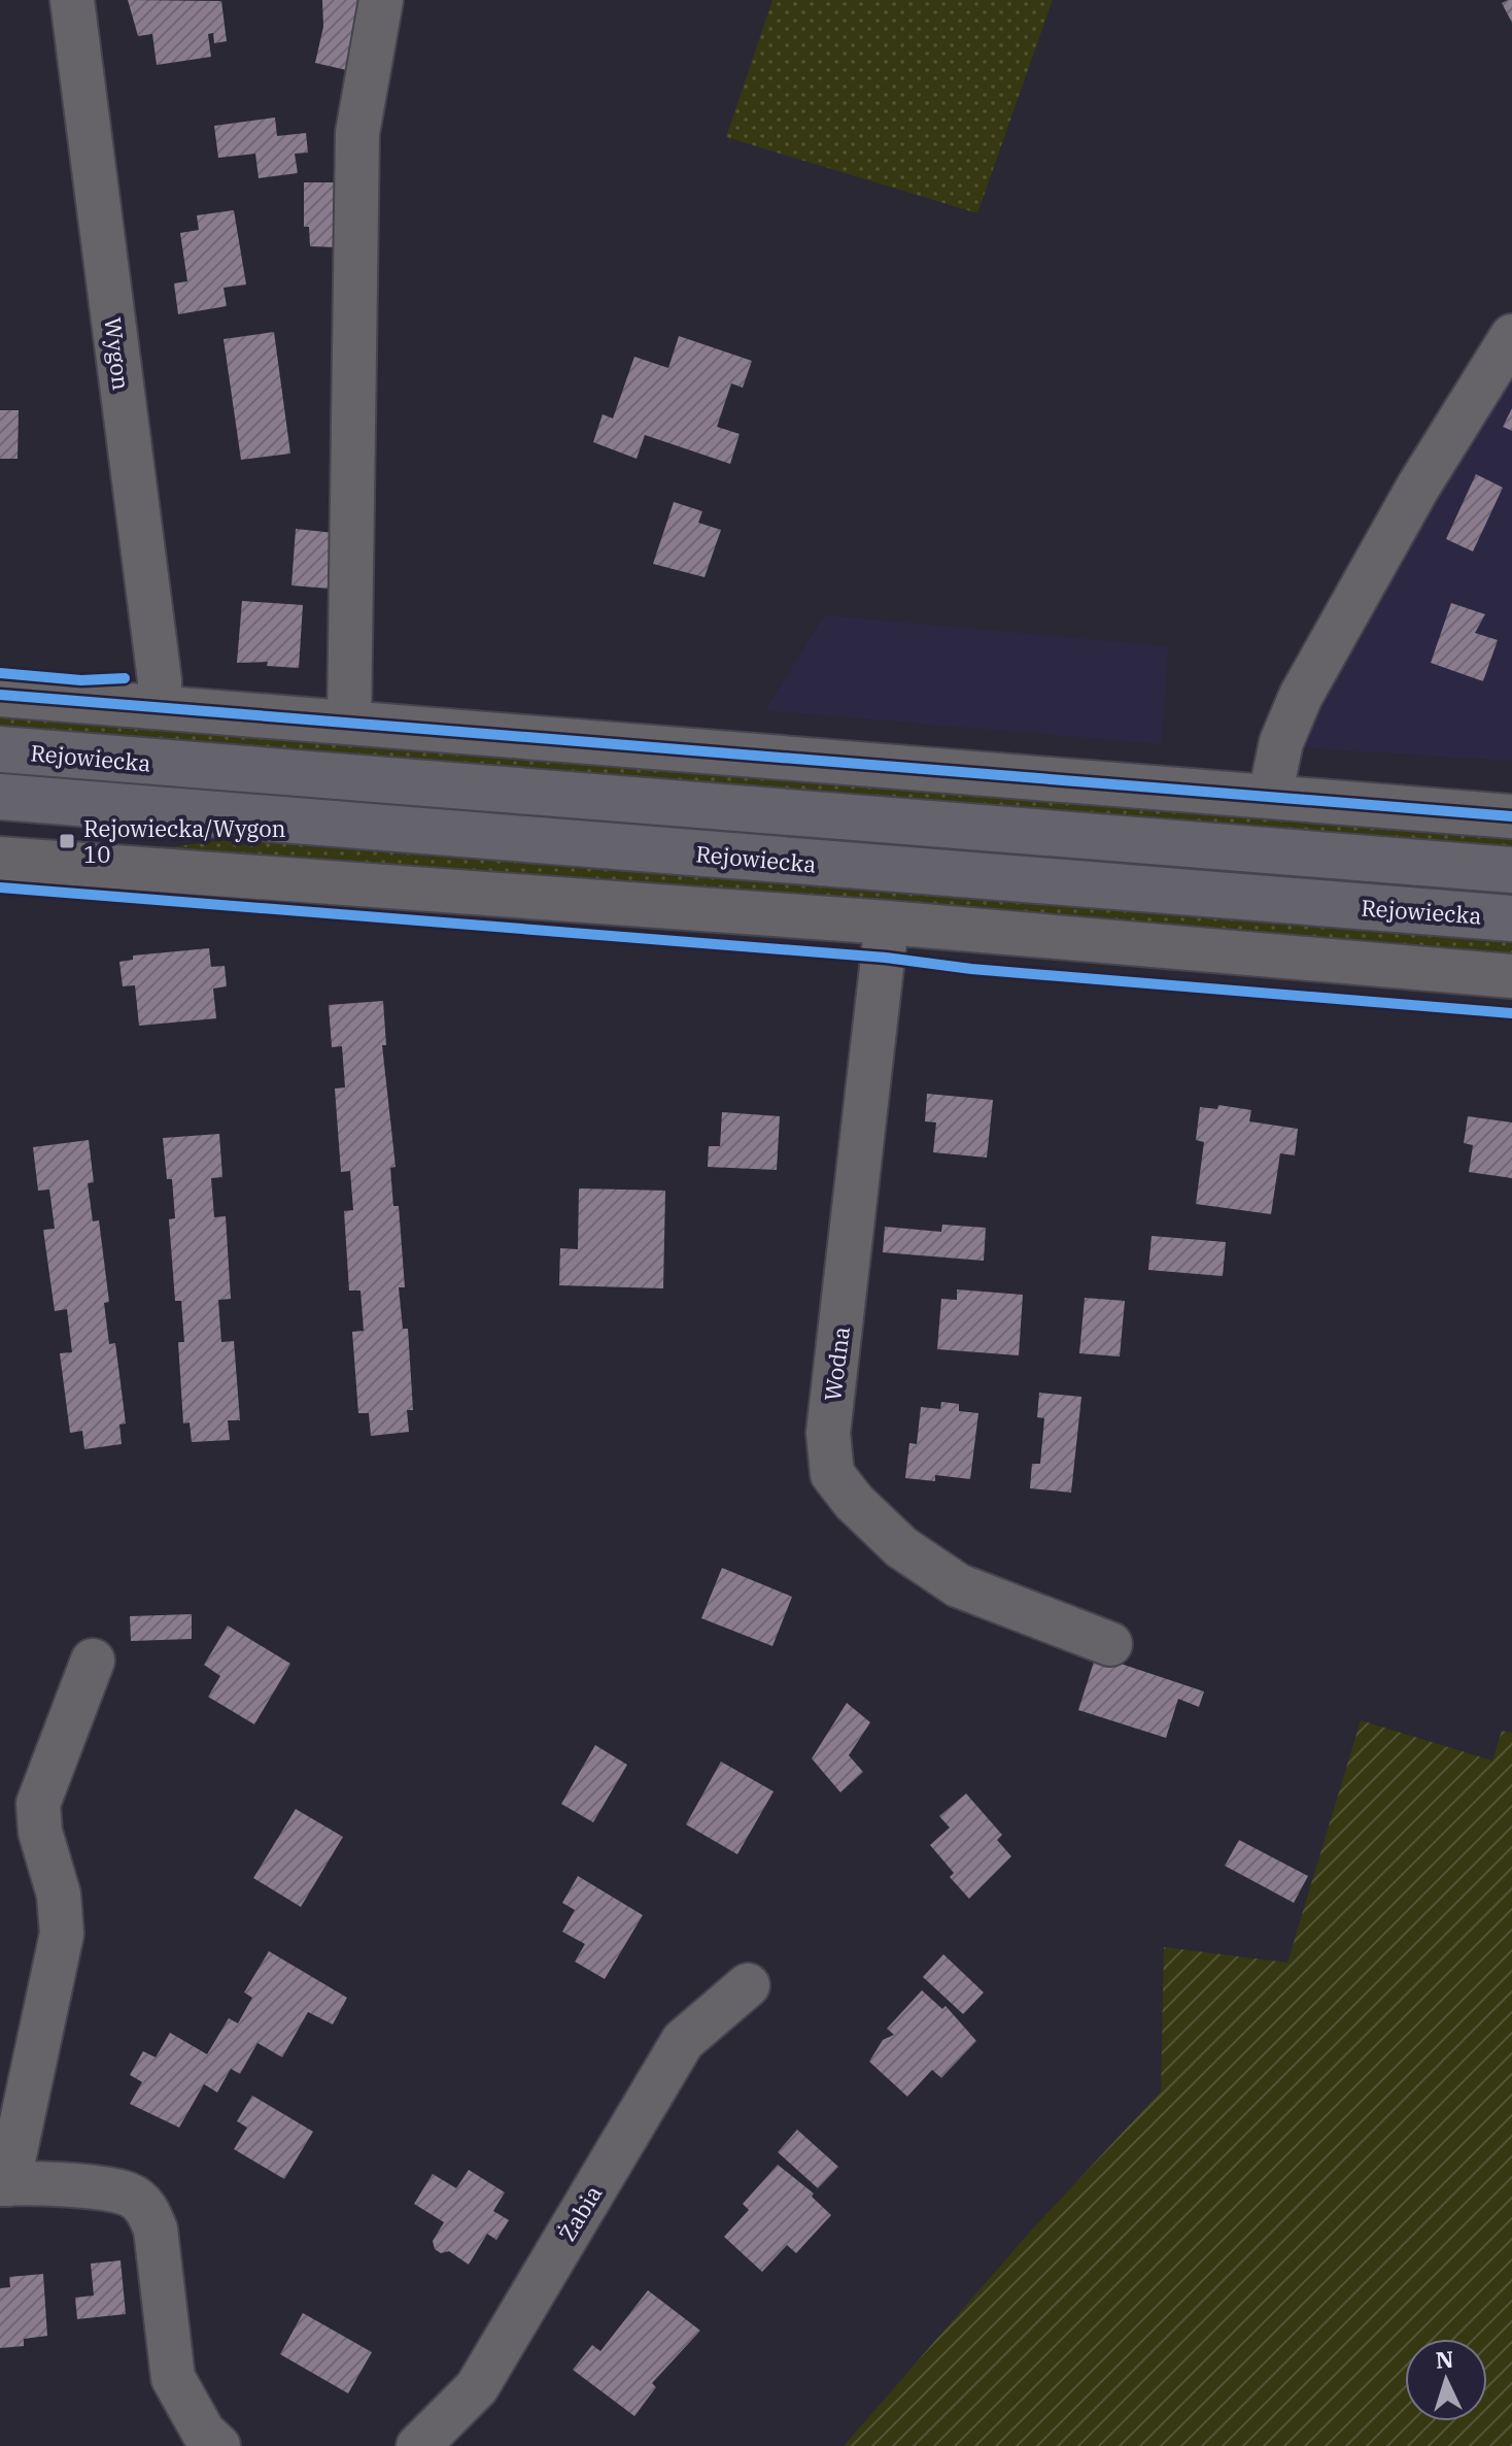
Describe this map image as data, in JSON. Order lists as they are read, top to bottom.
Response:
{
  "streets": {
    "highway": ["Rejowiecka"],
    "street": ["Wygon", "Wodna", "Żabia"]
  },
  "places": {
    "transit": ["Rejowiecka/Wygon 10"]
  },
  "north": "top"
}
